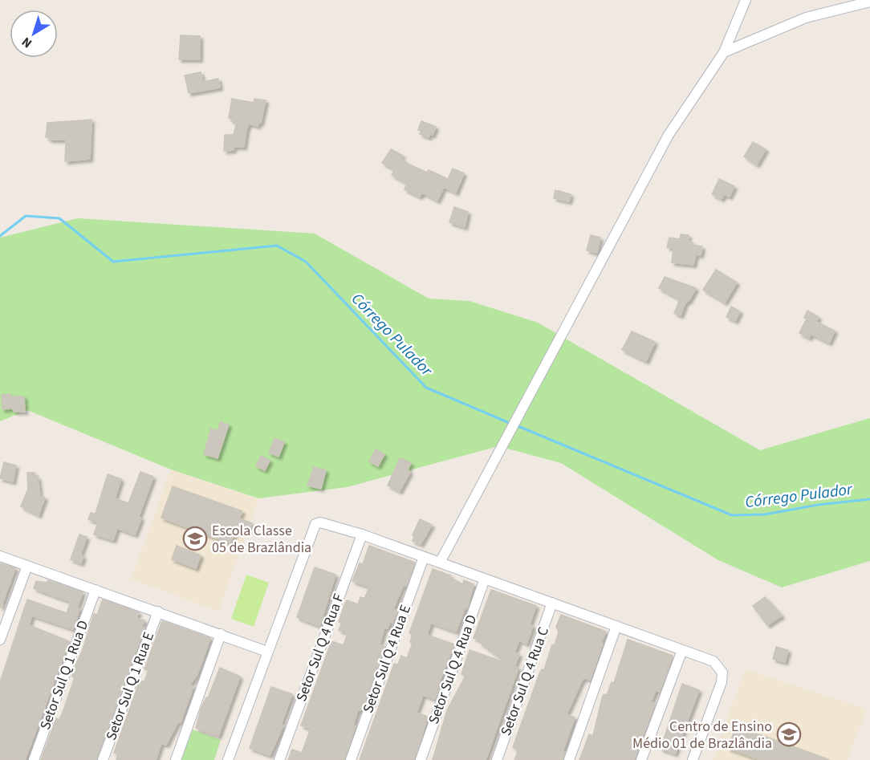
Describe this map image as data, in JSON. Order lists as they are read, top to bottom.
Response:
{
  "streets": {
    "street": [
      "Setor Sul Q 4 Rua F",
      "Setor Sul Q 4 Rua E",
      "Setor Sul Q 4 Rua D",
      "Setor Sul Q 1 Rua D",
      "Setor Sul Q 4 Rua C",
      "Setor Sul Q 1 Rua E"
    ]
  },
  "water": ["Córrego Pulador"],
  "places": {
    "school or university": ["Escola Classe 05 de Brazlândia", "Centro de Ensino Médio 01 de Brazlândia"]
  },
  "north": "bottom left"
}
